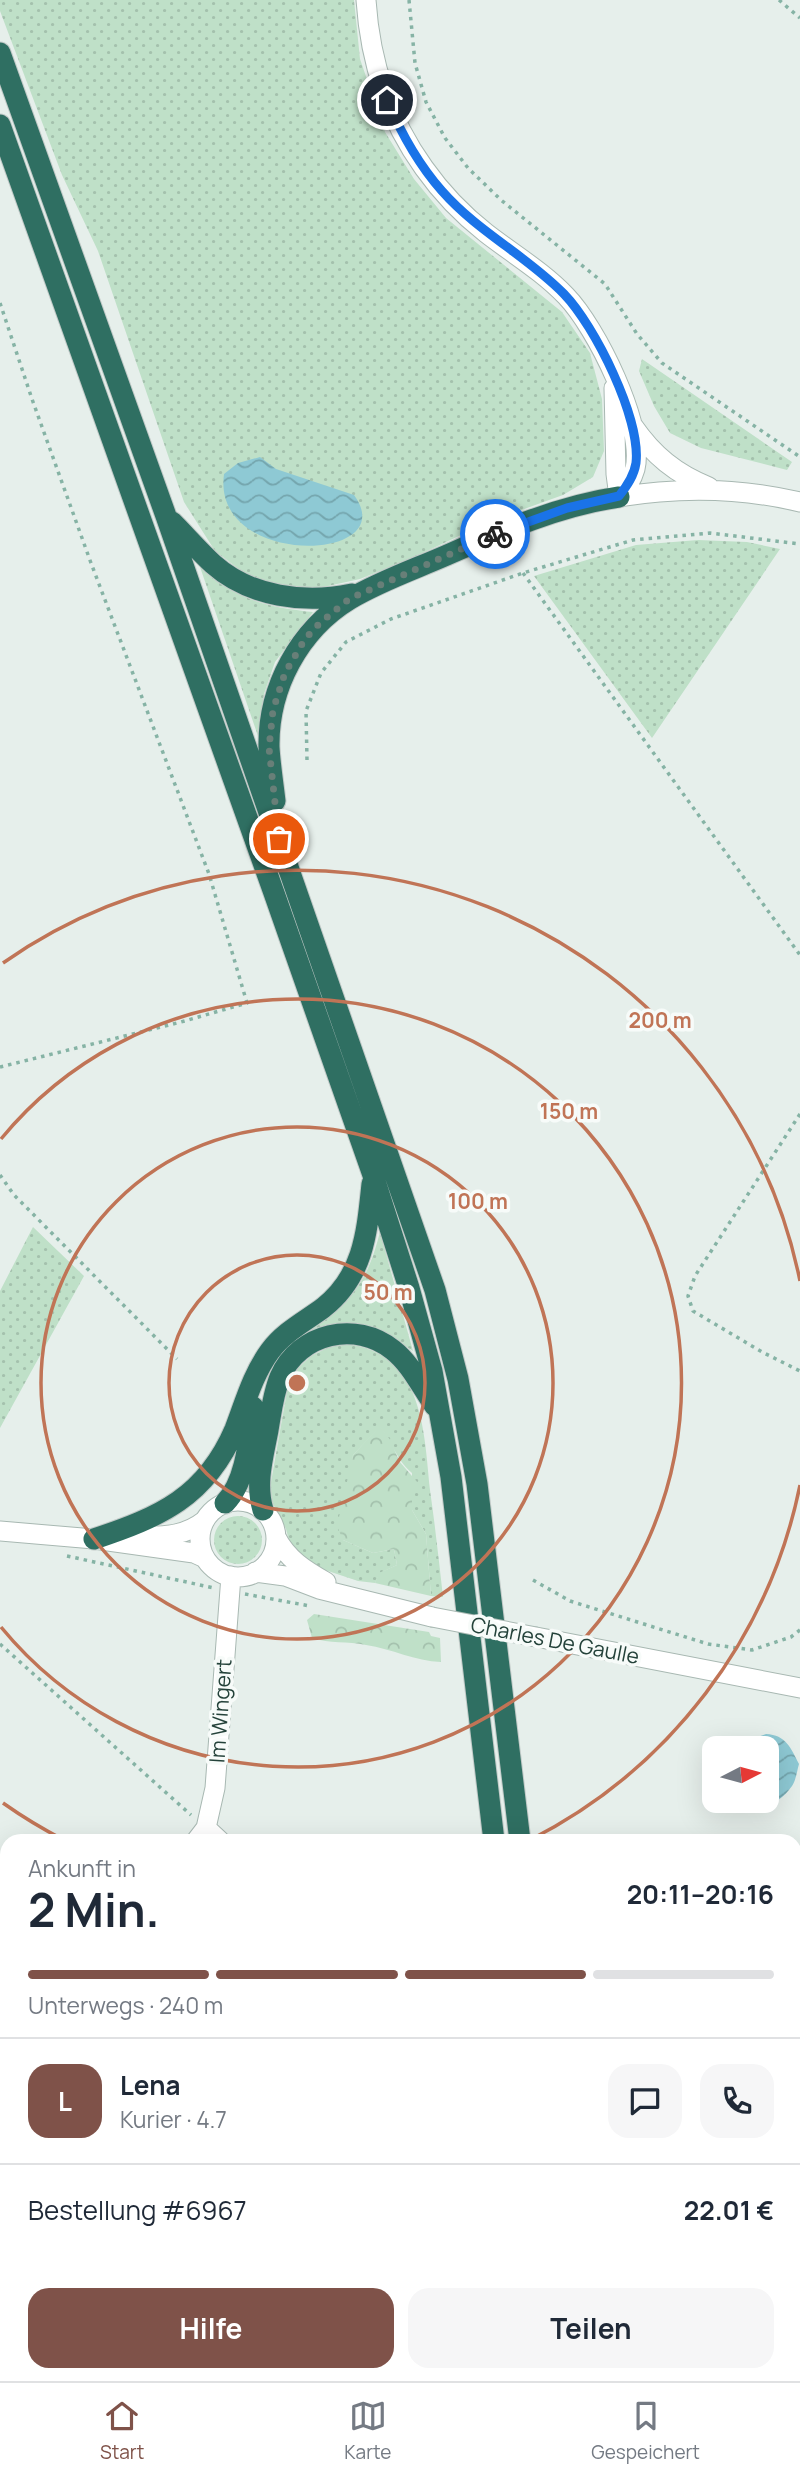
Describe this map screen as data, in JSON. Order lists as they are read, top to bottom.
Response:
{
  "streets": {
    "street": ["Charles De Gaulle", "Im Wingert"]
  },
  "crossings": [
    ["Charles De Gaulle", "Im Wingert"]
  ],
  "north": "right",
  "page": {
    "heading": ["2 Min.", "Ankunft in", "20:11–20:16"],
    "panel": [
      "Lena",
      "Kurier · 4.7",
      "Bestellung #6967",
      "22.01 €"
    ],
    "bar": "Unterwegs · 240 m",
    "round": "L",
    "buttons": ["Hilfe", "Teilen"],
    "tabs": ["Start", "Karte", "Gespeichert"]
  },
  "rings": [
    "200 m",
    "150 m",
    "100 m",
    "50 m"
  ]
}
